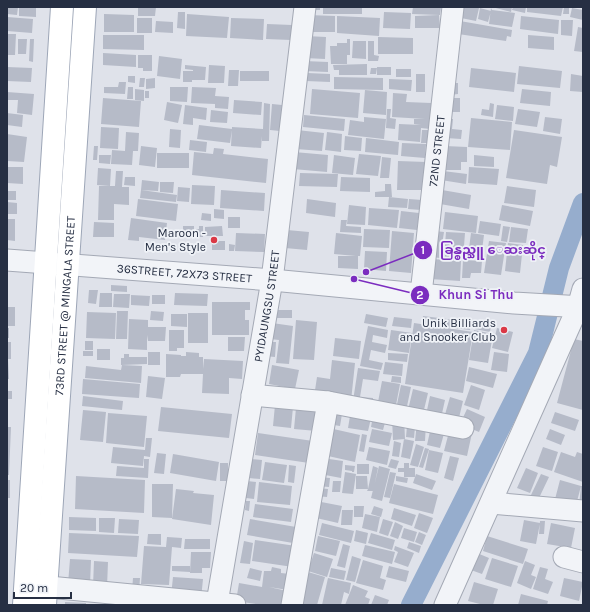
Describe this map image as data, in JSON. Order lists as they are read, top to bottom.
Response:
{
  "streets": {
    "main road": ["73RD STREET @ MINGALA STREET"],
    "street": ["72ND STREET", "36STREET, 72X73 STREET", "PYIDAUNGSU STREET"]
  },
  "crossings": [
    ["72ND STREET", "36STREET, 72X73 STREET"],
    ["36STREET, 72X73 STREET", "73RD STREET @ MINGALA STREET"],
    ["36STREET, 72X73 STREET", "PYIDAUNGSU STREET"]
  ],
  "places": [
    "Maroon - Men's Style",
    "ခြန္စည္သူ ေဆးဆိုင္",
    "Khun Si Thu",
    "Unik Billiards and Snooker Club"
  ],
  "scale_bar": "20 m"
}
